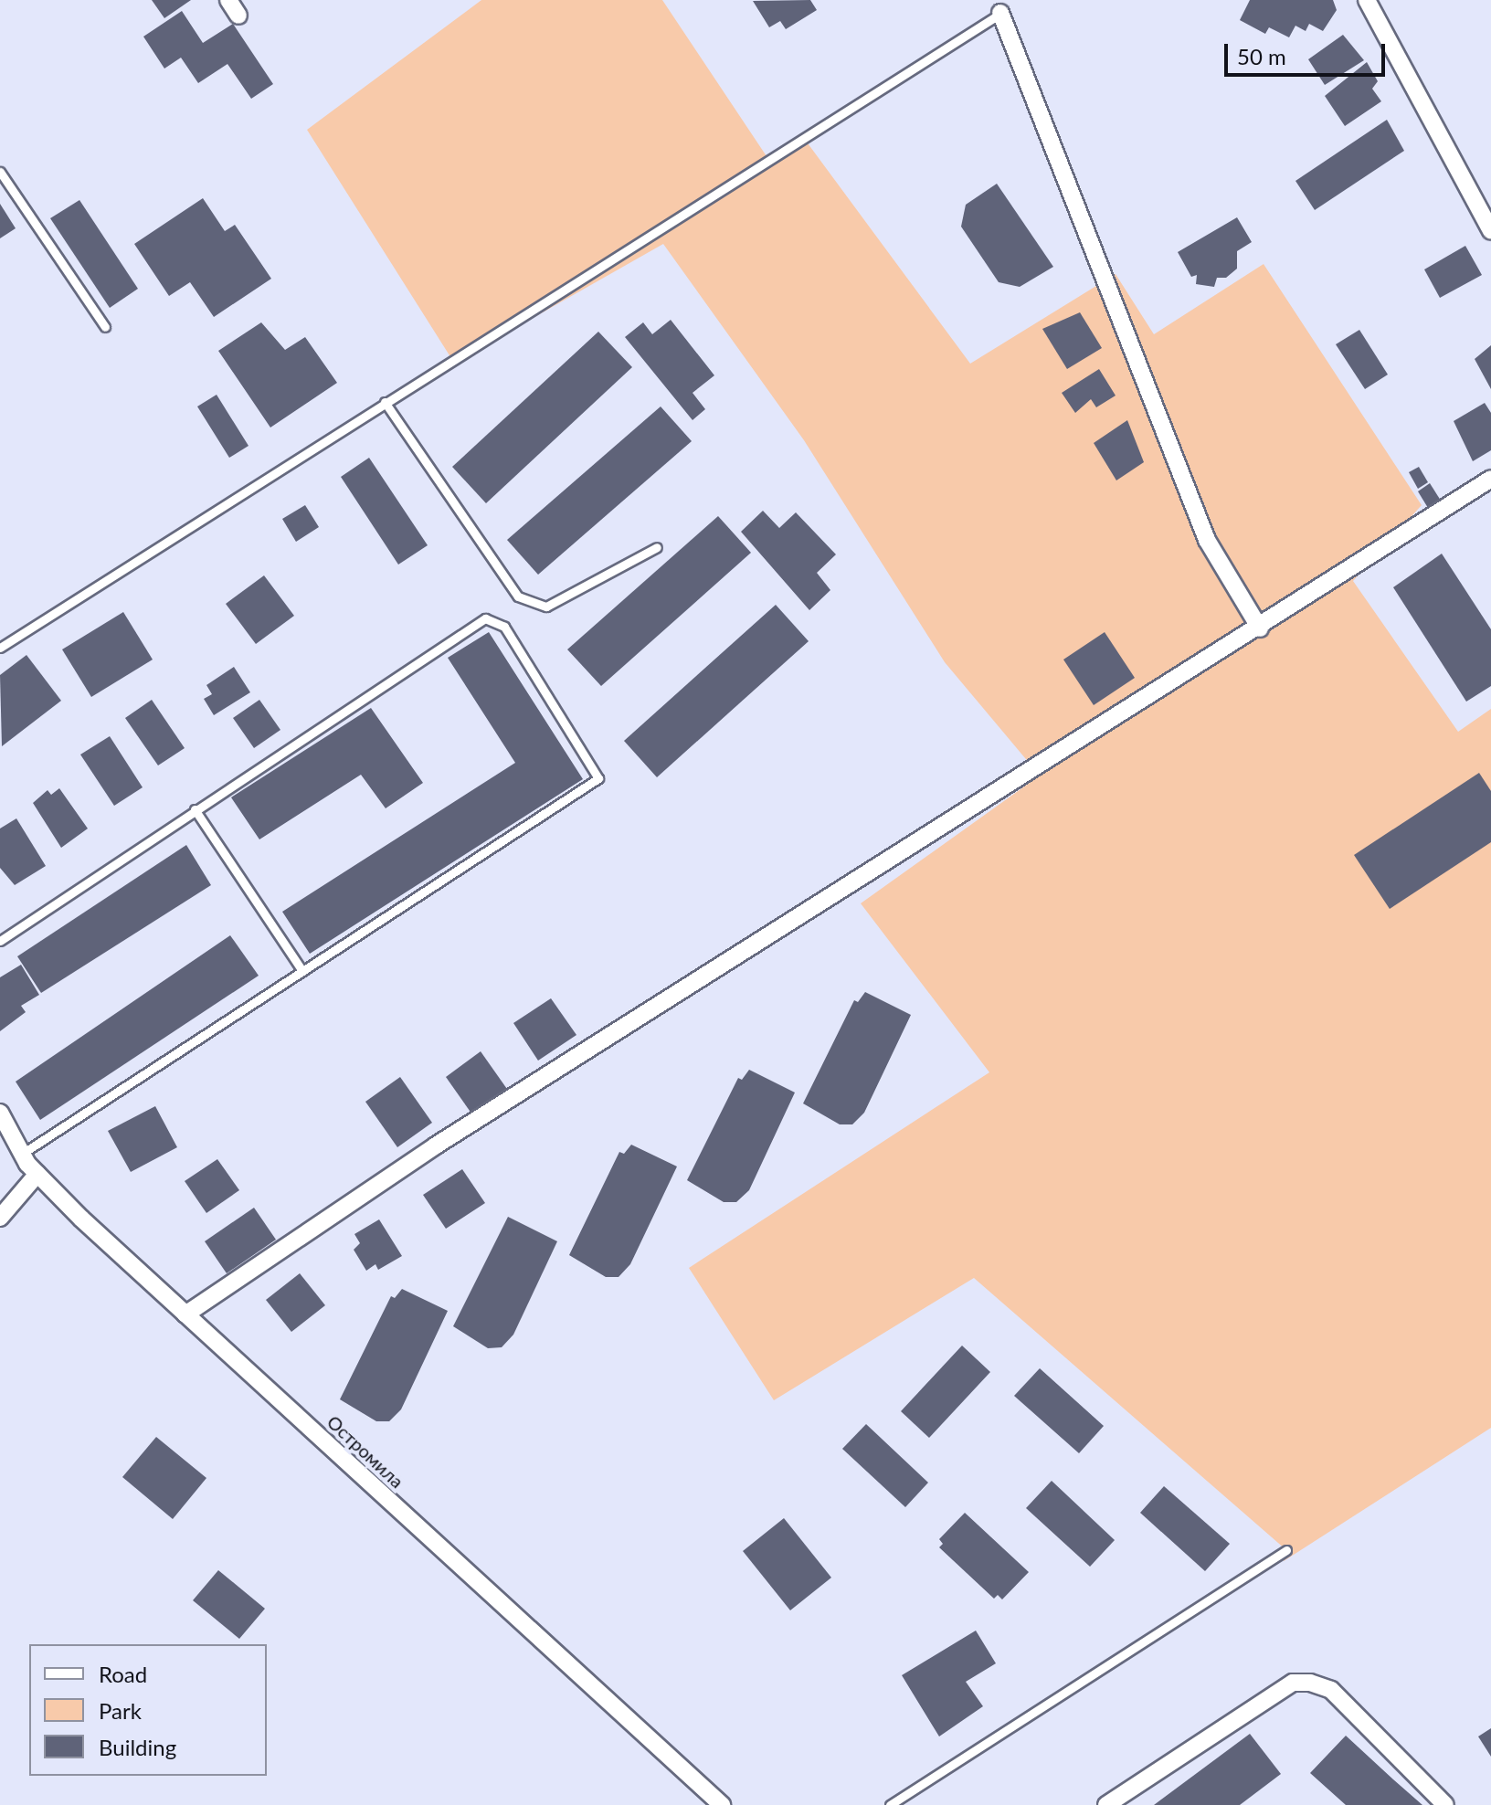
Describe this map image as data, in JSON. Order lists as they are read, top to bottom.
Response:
{
  "streets": {
    "street": ["Остромила"]
  },
  "legend": ["Road", "Park", "Building"],
  "scale_bar": "50 m"
}
